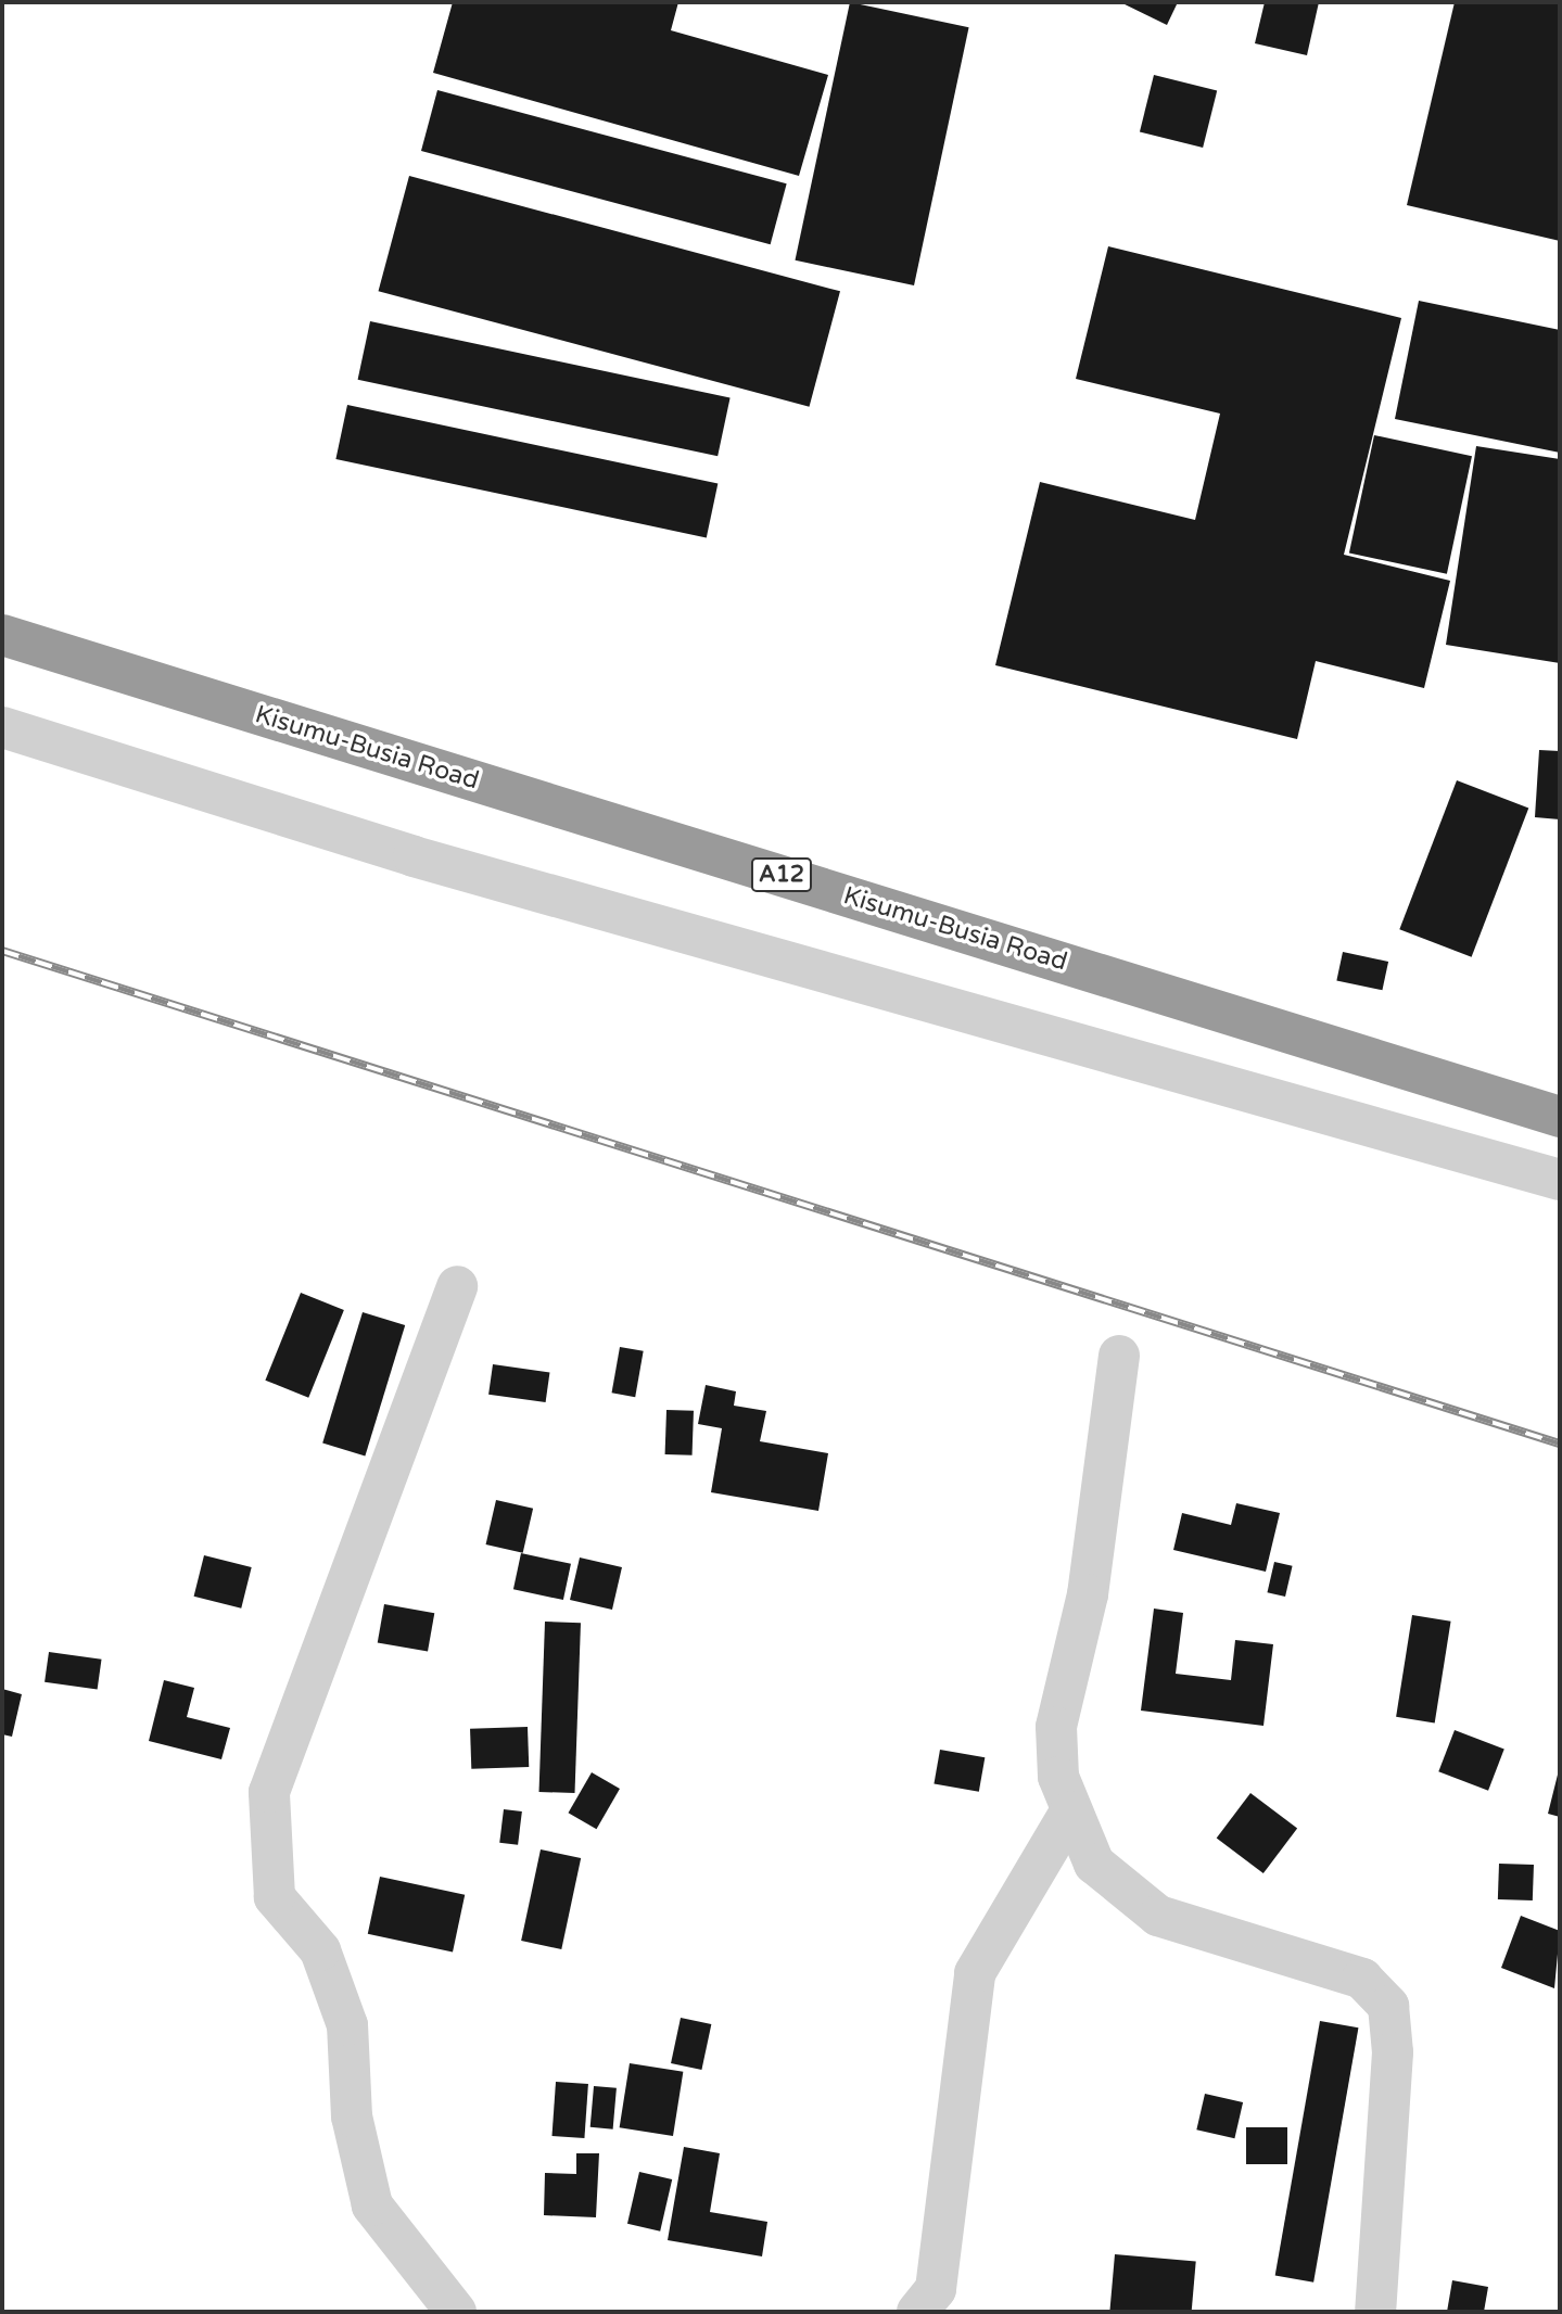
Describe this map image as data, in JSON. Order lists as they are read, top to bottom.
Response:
{
  "streets": {
    "highway": ["Kisumu-Busia Road", "A12"]
  }
}
